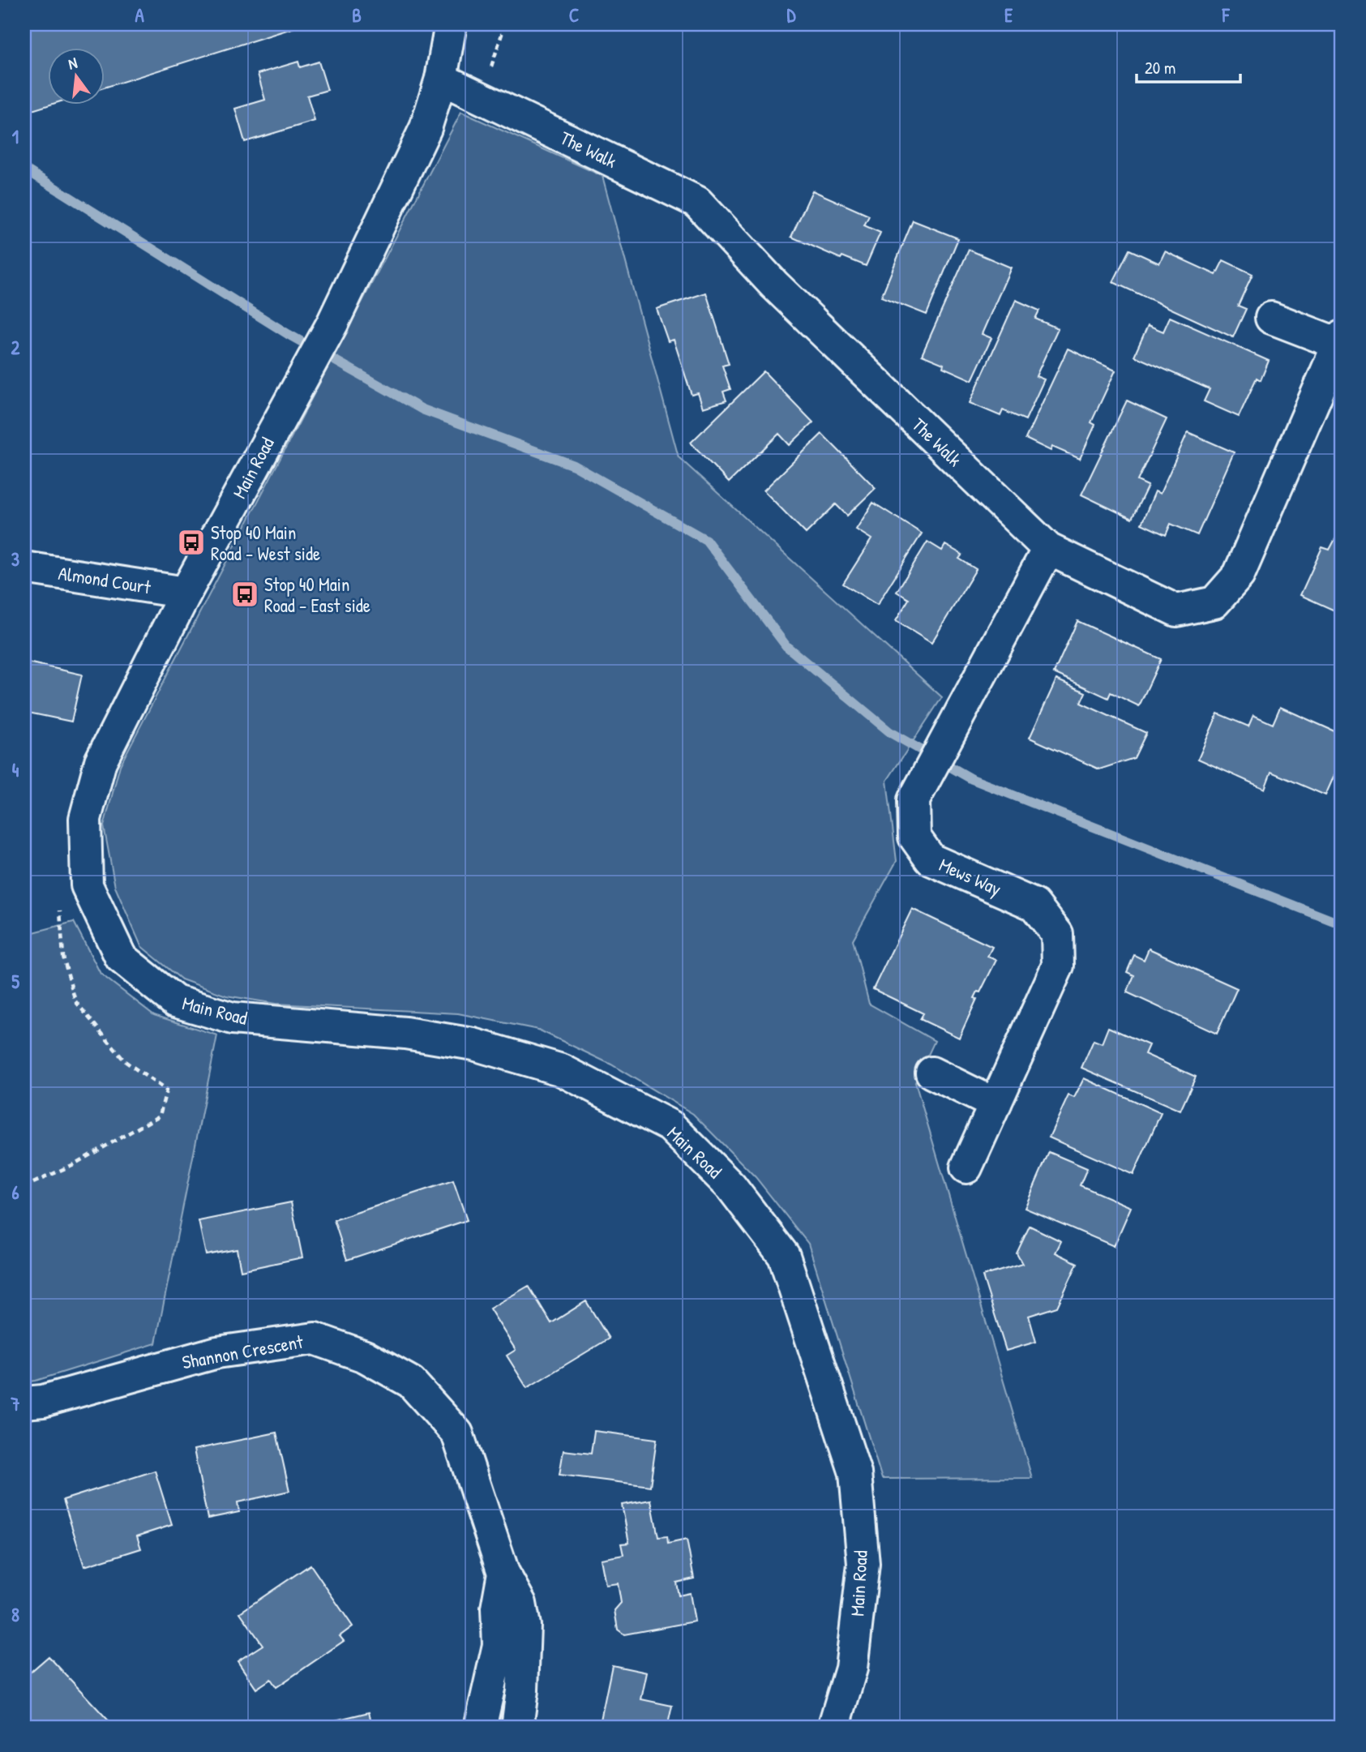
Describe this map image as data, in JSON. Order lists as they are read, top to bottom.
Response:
{
  "streets": {
    "street": [
      "The Walk",
      "Main Road",
      "Almond Court",
      "Mews Way",
      "Shannon Crescent"
    ]
  },
  "crossings": [
    ["The Walk", "Main Road"],
    ["The Walk", "Mews Way"],
    ["Main Road", "Almond Court"]
  ],
  "places": {
    "bus stop": ["Stop 40 Main Road - West side", "Stop 40 Main Road - East side"]
  },
  "scale_bar": "20 m",
  "north": "top",
  "grid": {
    "columns": [
      "A",
      "B",
      "C",
      "D",
      "E",
      "F"
    ],
    "rows": [
      "1",
      "2",
      "3",
      "4",
      "5",
      "6",
      "7",
      "8"
    ]
  }
}
